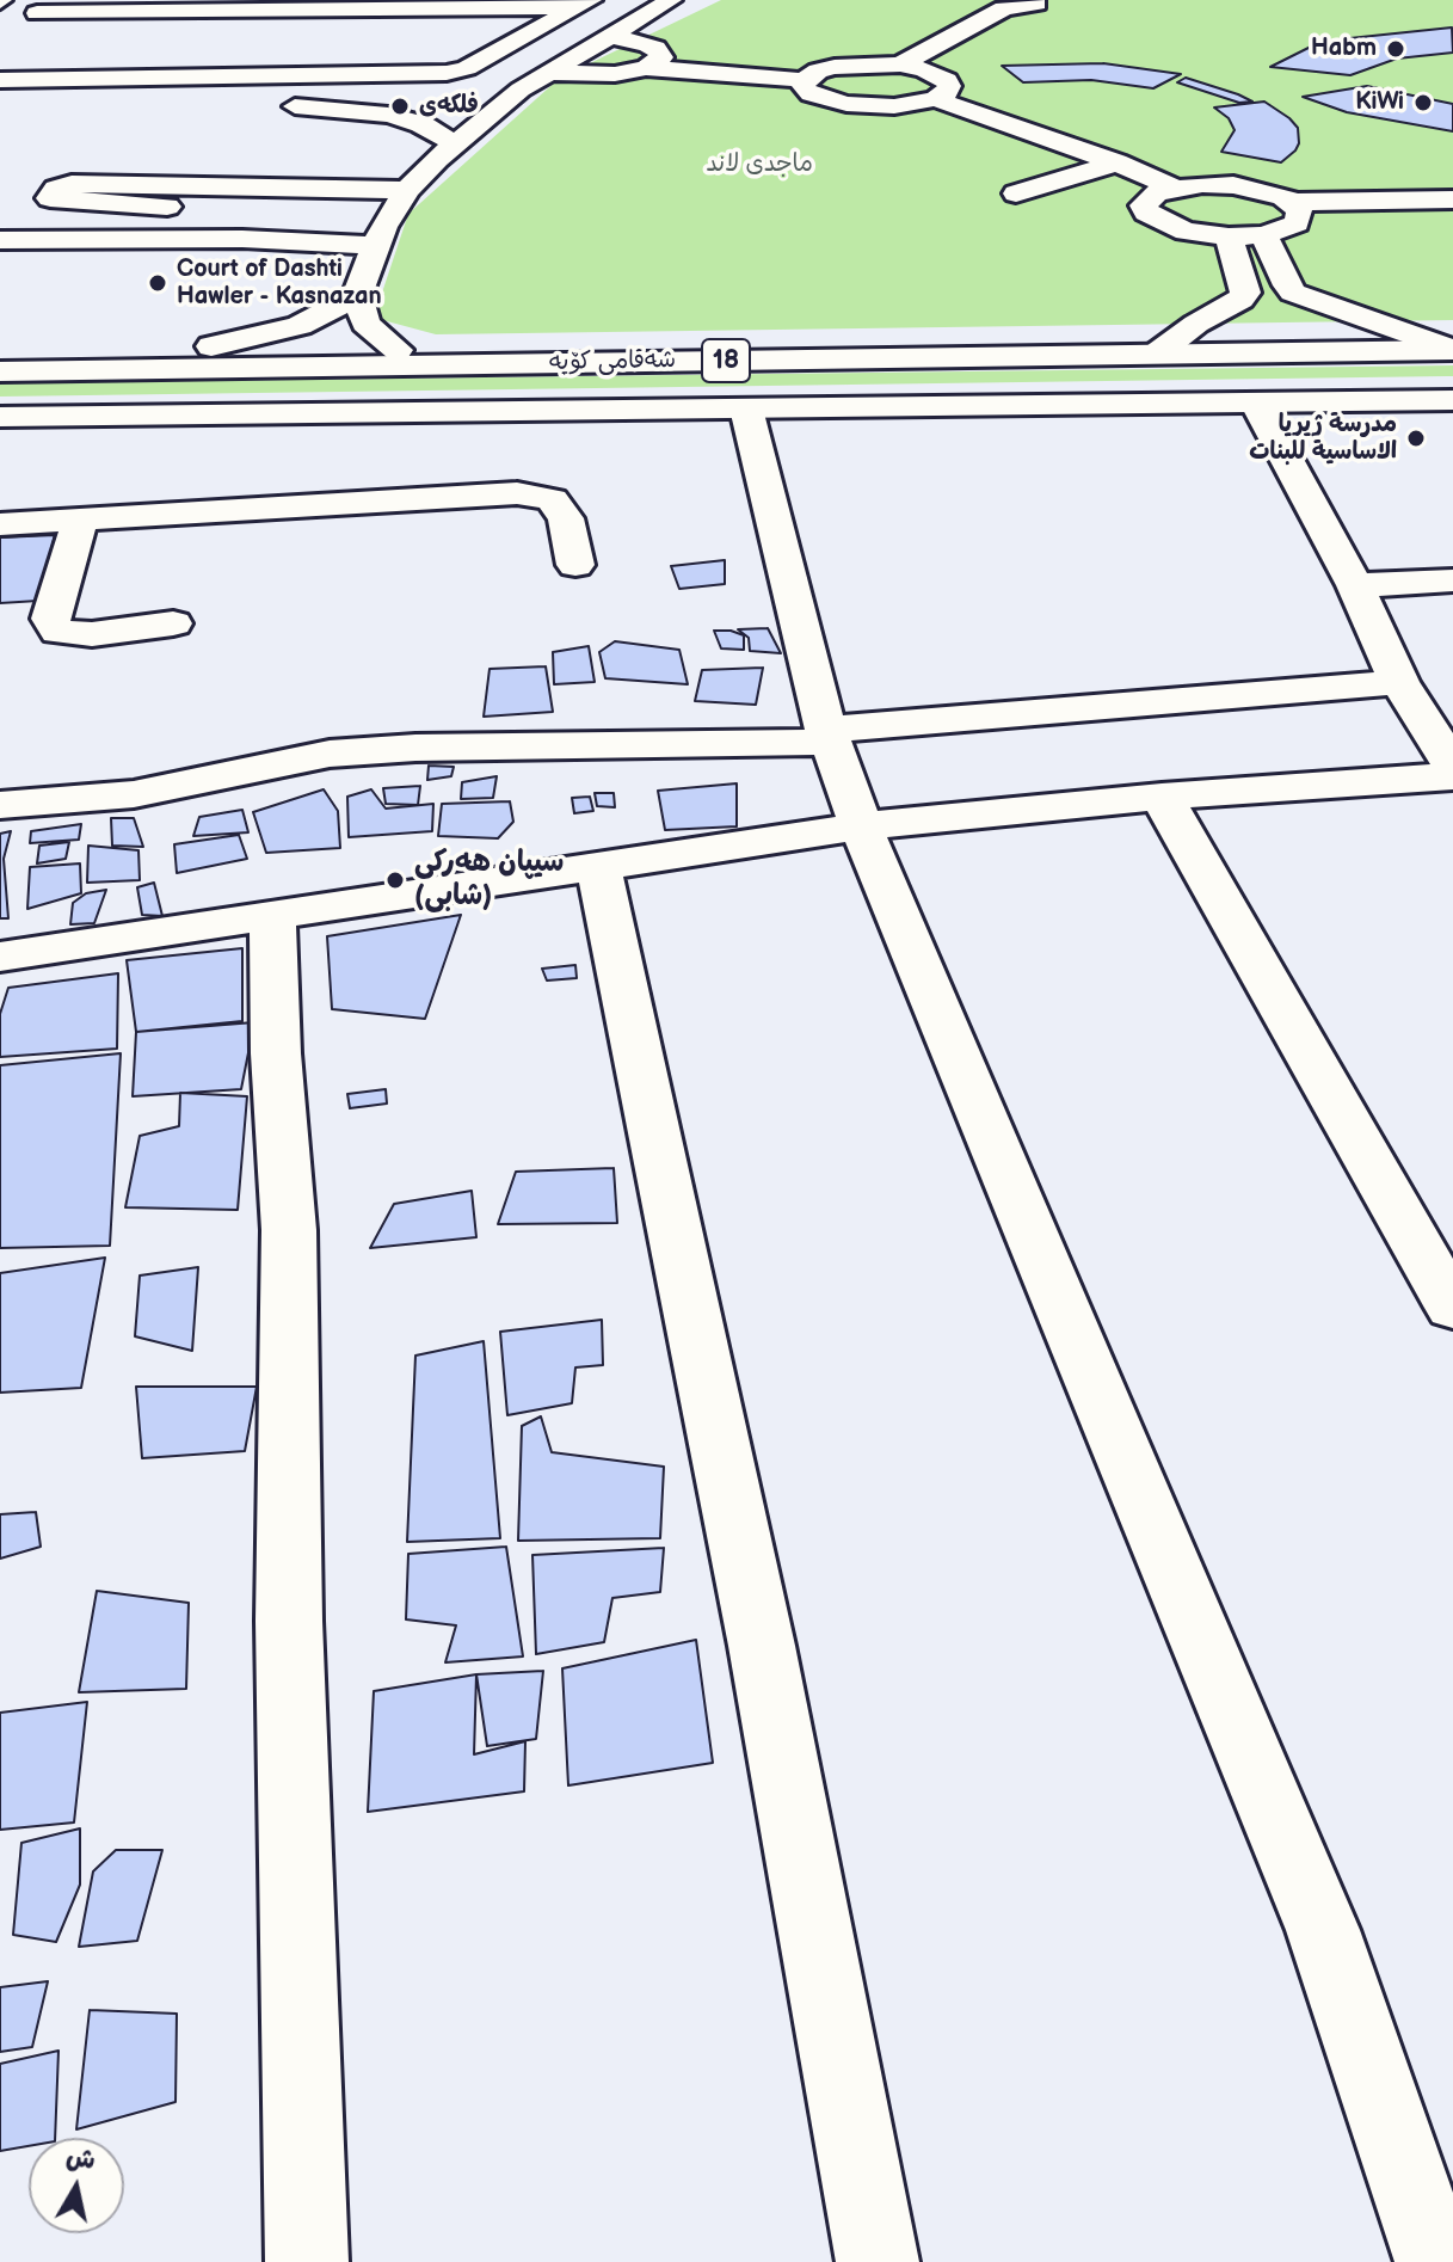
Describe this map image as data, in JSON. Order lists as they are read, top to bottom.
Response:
{
  "streets": {
    "main road": ["18", "شەقامی کۆیە"]
  },
  "parks": ["ماجدی لاند"],
  "places": [
    "Habm",
    "KiWi",
    "فلکەی",
    "Court of Dashti Hawler - Kasnazan",
    "مدرسة ژيريا الاساسية للبنات",
    "سیپان هەرکی (شابی)"
  ],
  "north": "top"
}
